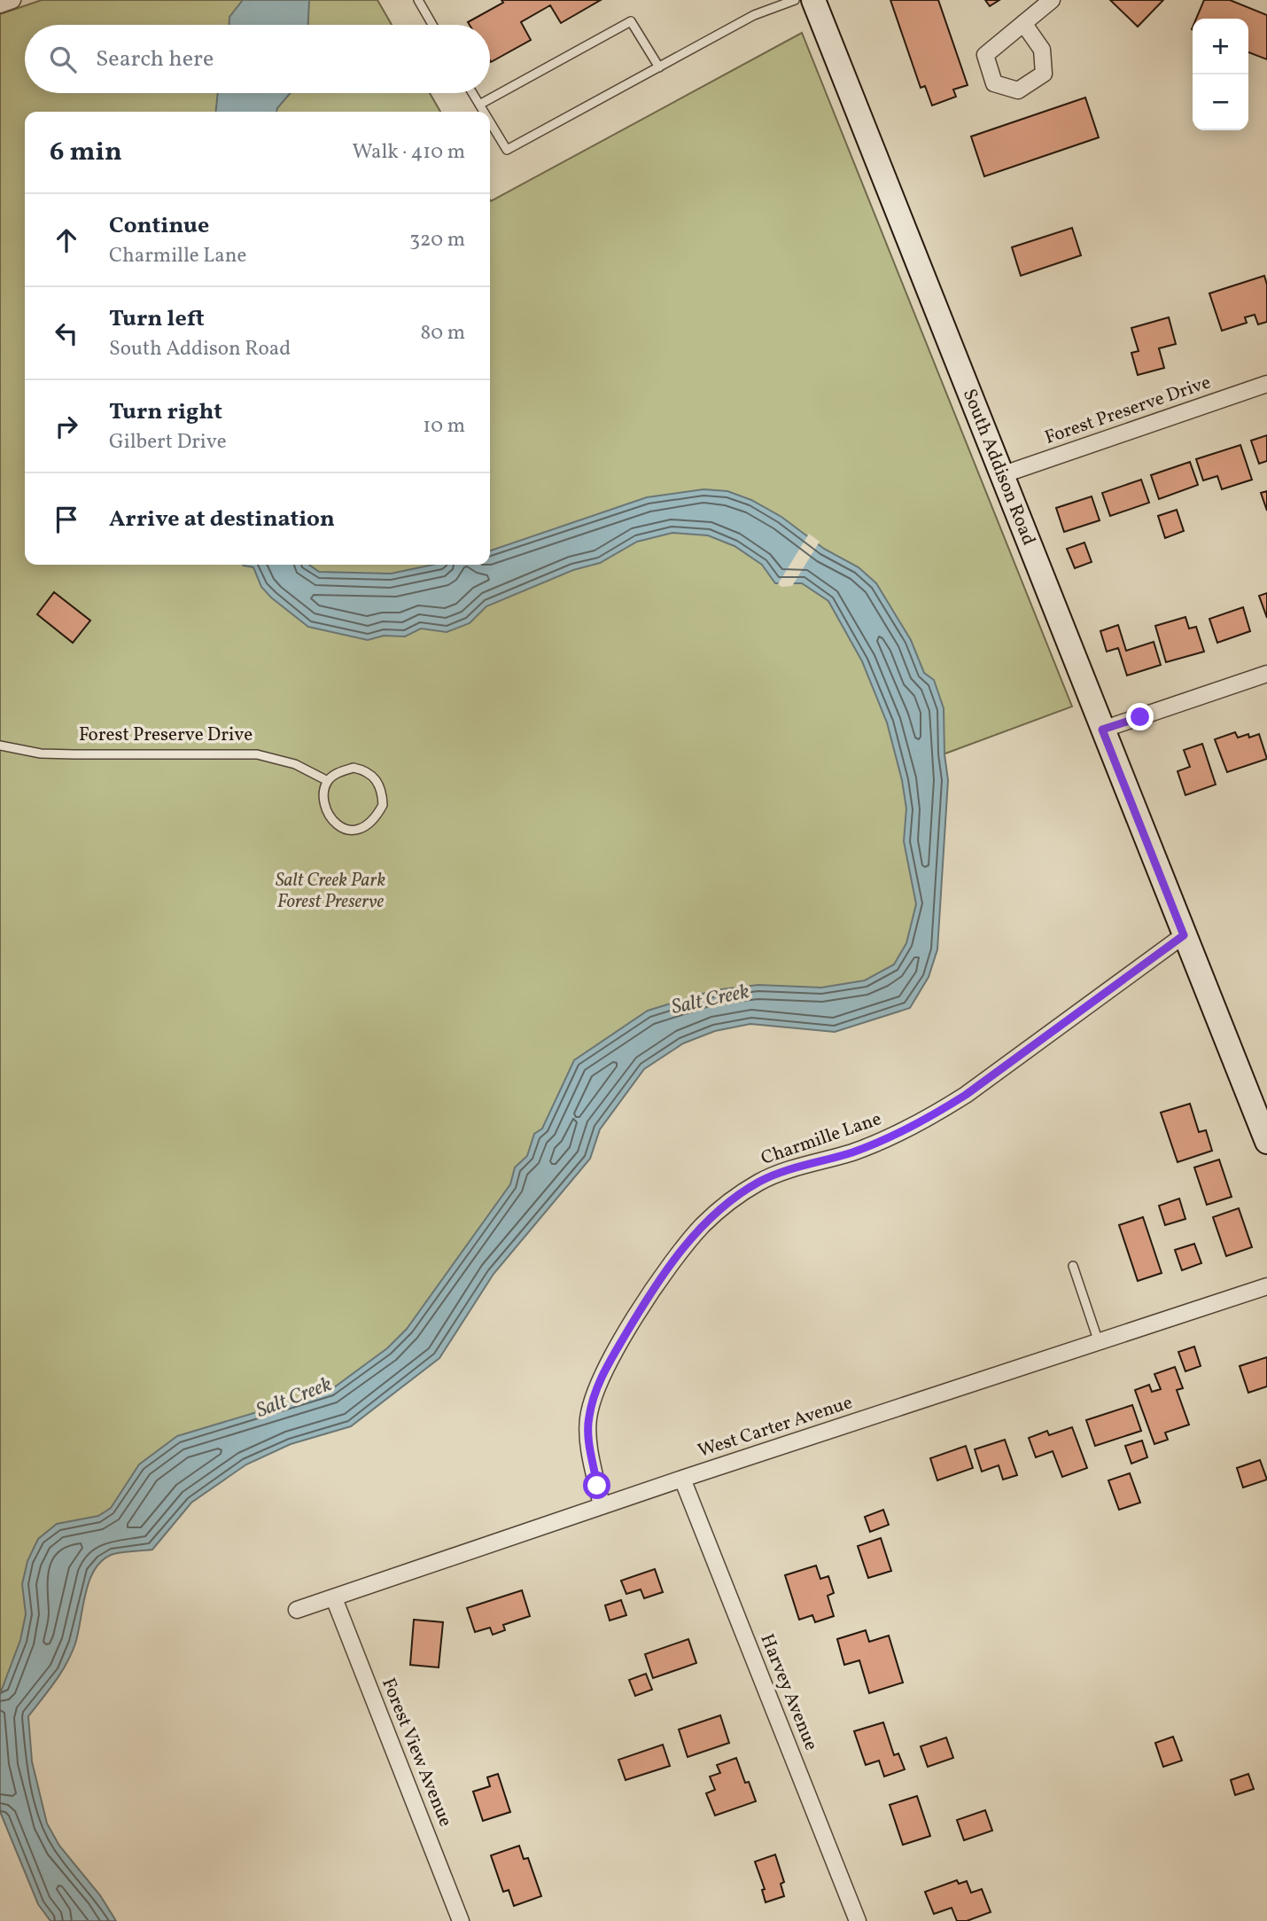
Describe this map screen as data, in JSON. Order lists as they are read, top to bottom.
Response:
{
  "streets": {
    "street": [
      "Forest Preserve Drive",
      "South Addison Road",
      "Charmille Lane",
      "West Carter Avenue",
      "Harvey Avenue",
      "Forest View Avenue"
    ]
  },
  "crossings": [
    ["Forest Preserve Drive", "South Addison Road"],
    ["South Addison Road", "Charmille Lane"],
    ["Charmille Lane", "West Carter Avenue"],
    ["West Carter Avenue", "Harvey Avenue"],
    ["West Carter Avenue", "Forest View Avenue"]
  ],
  "water": ["Salt Creek"],
  "parks": ["Salt Creek Park Forest Preserve"],
  "page": {
    "map_buttons": ["+", "−"],
    "search": "Search here",
    "heading": ["6 min", "Walk · 410 m"],
    "list": [
      ["Continue", "Charmille Lane", "320 m"],
      ["Turn left", "South Addison Road", "80 m"],
      ["Turn right", "Gilbert Drive", "10 m"],
      "Arrive at destination"
    ]
  }
}
